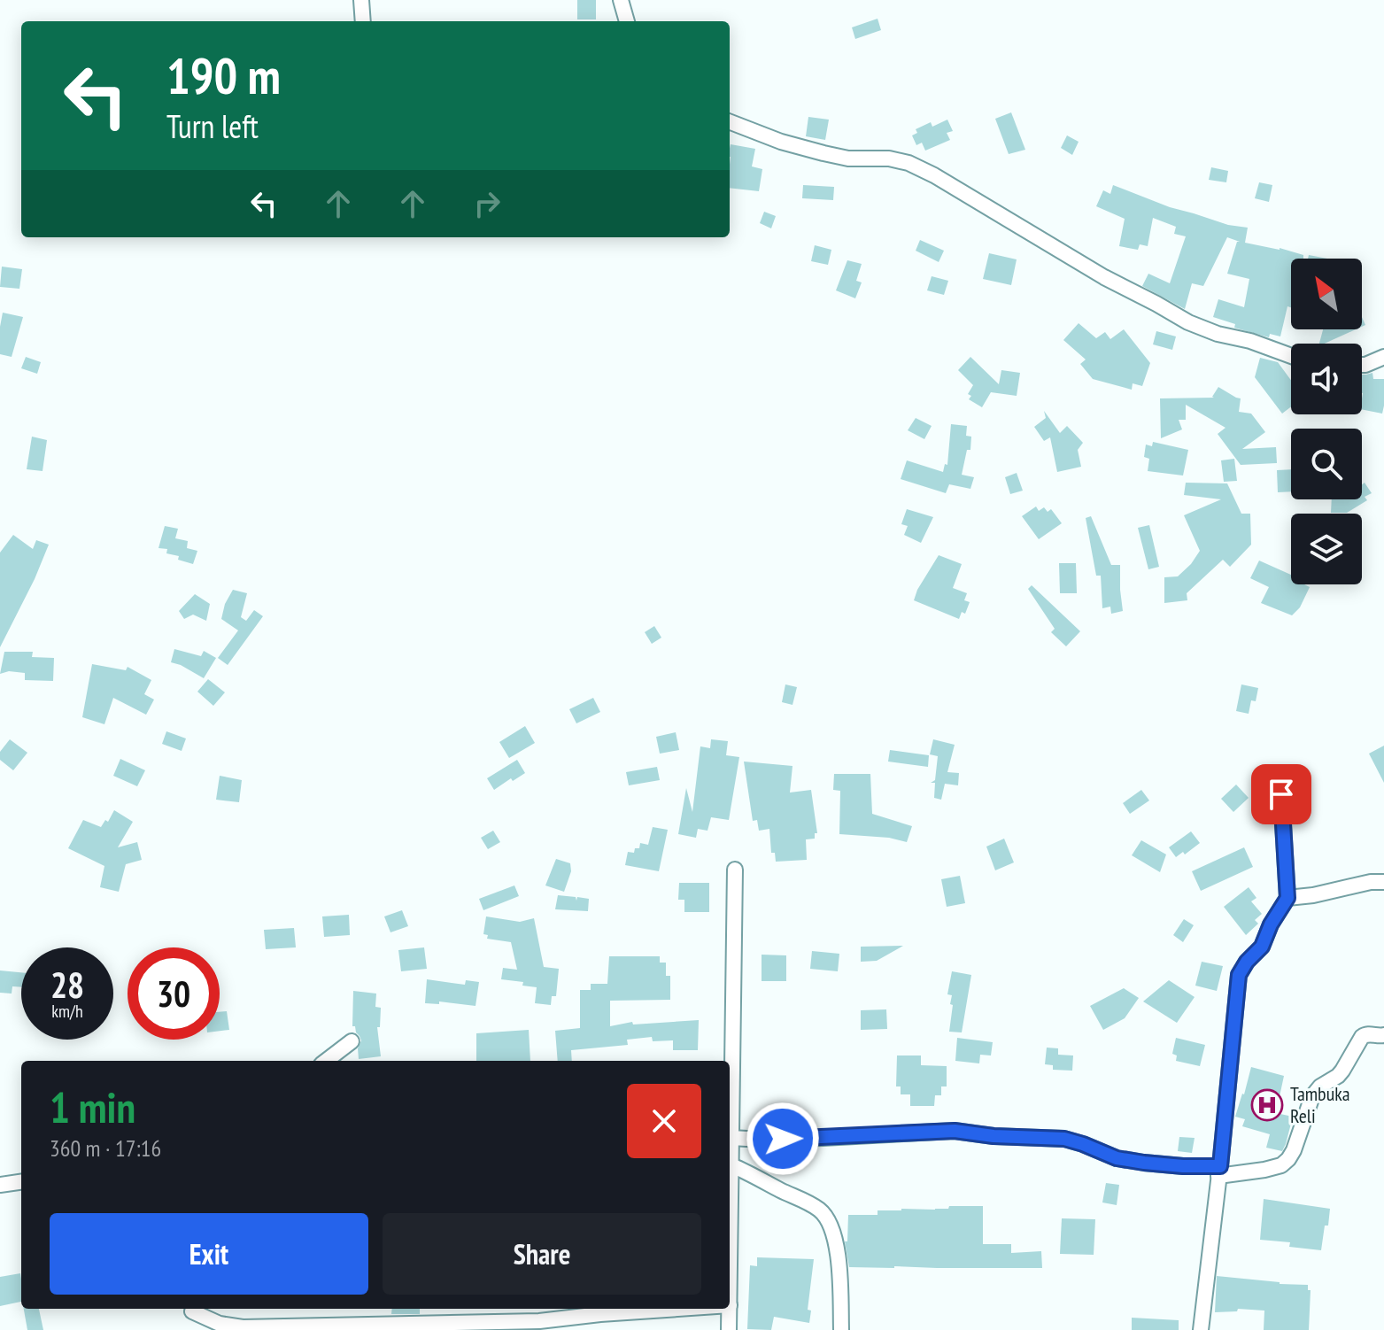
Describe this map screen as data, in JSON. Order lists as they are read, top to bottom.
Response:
{
  "places": {
    "hospital": ["Tambuka Reli"]
  },
  "north": "top left",
  "page": {
    "turn": ["190 m", "Turn left"],
    "speed": "28 km/h",
    "limit": "30",
    "heading": ["1 min", "360 m · 17:16"],
    "buttons": ["Exit", "Share"]
  }
}
